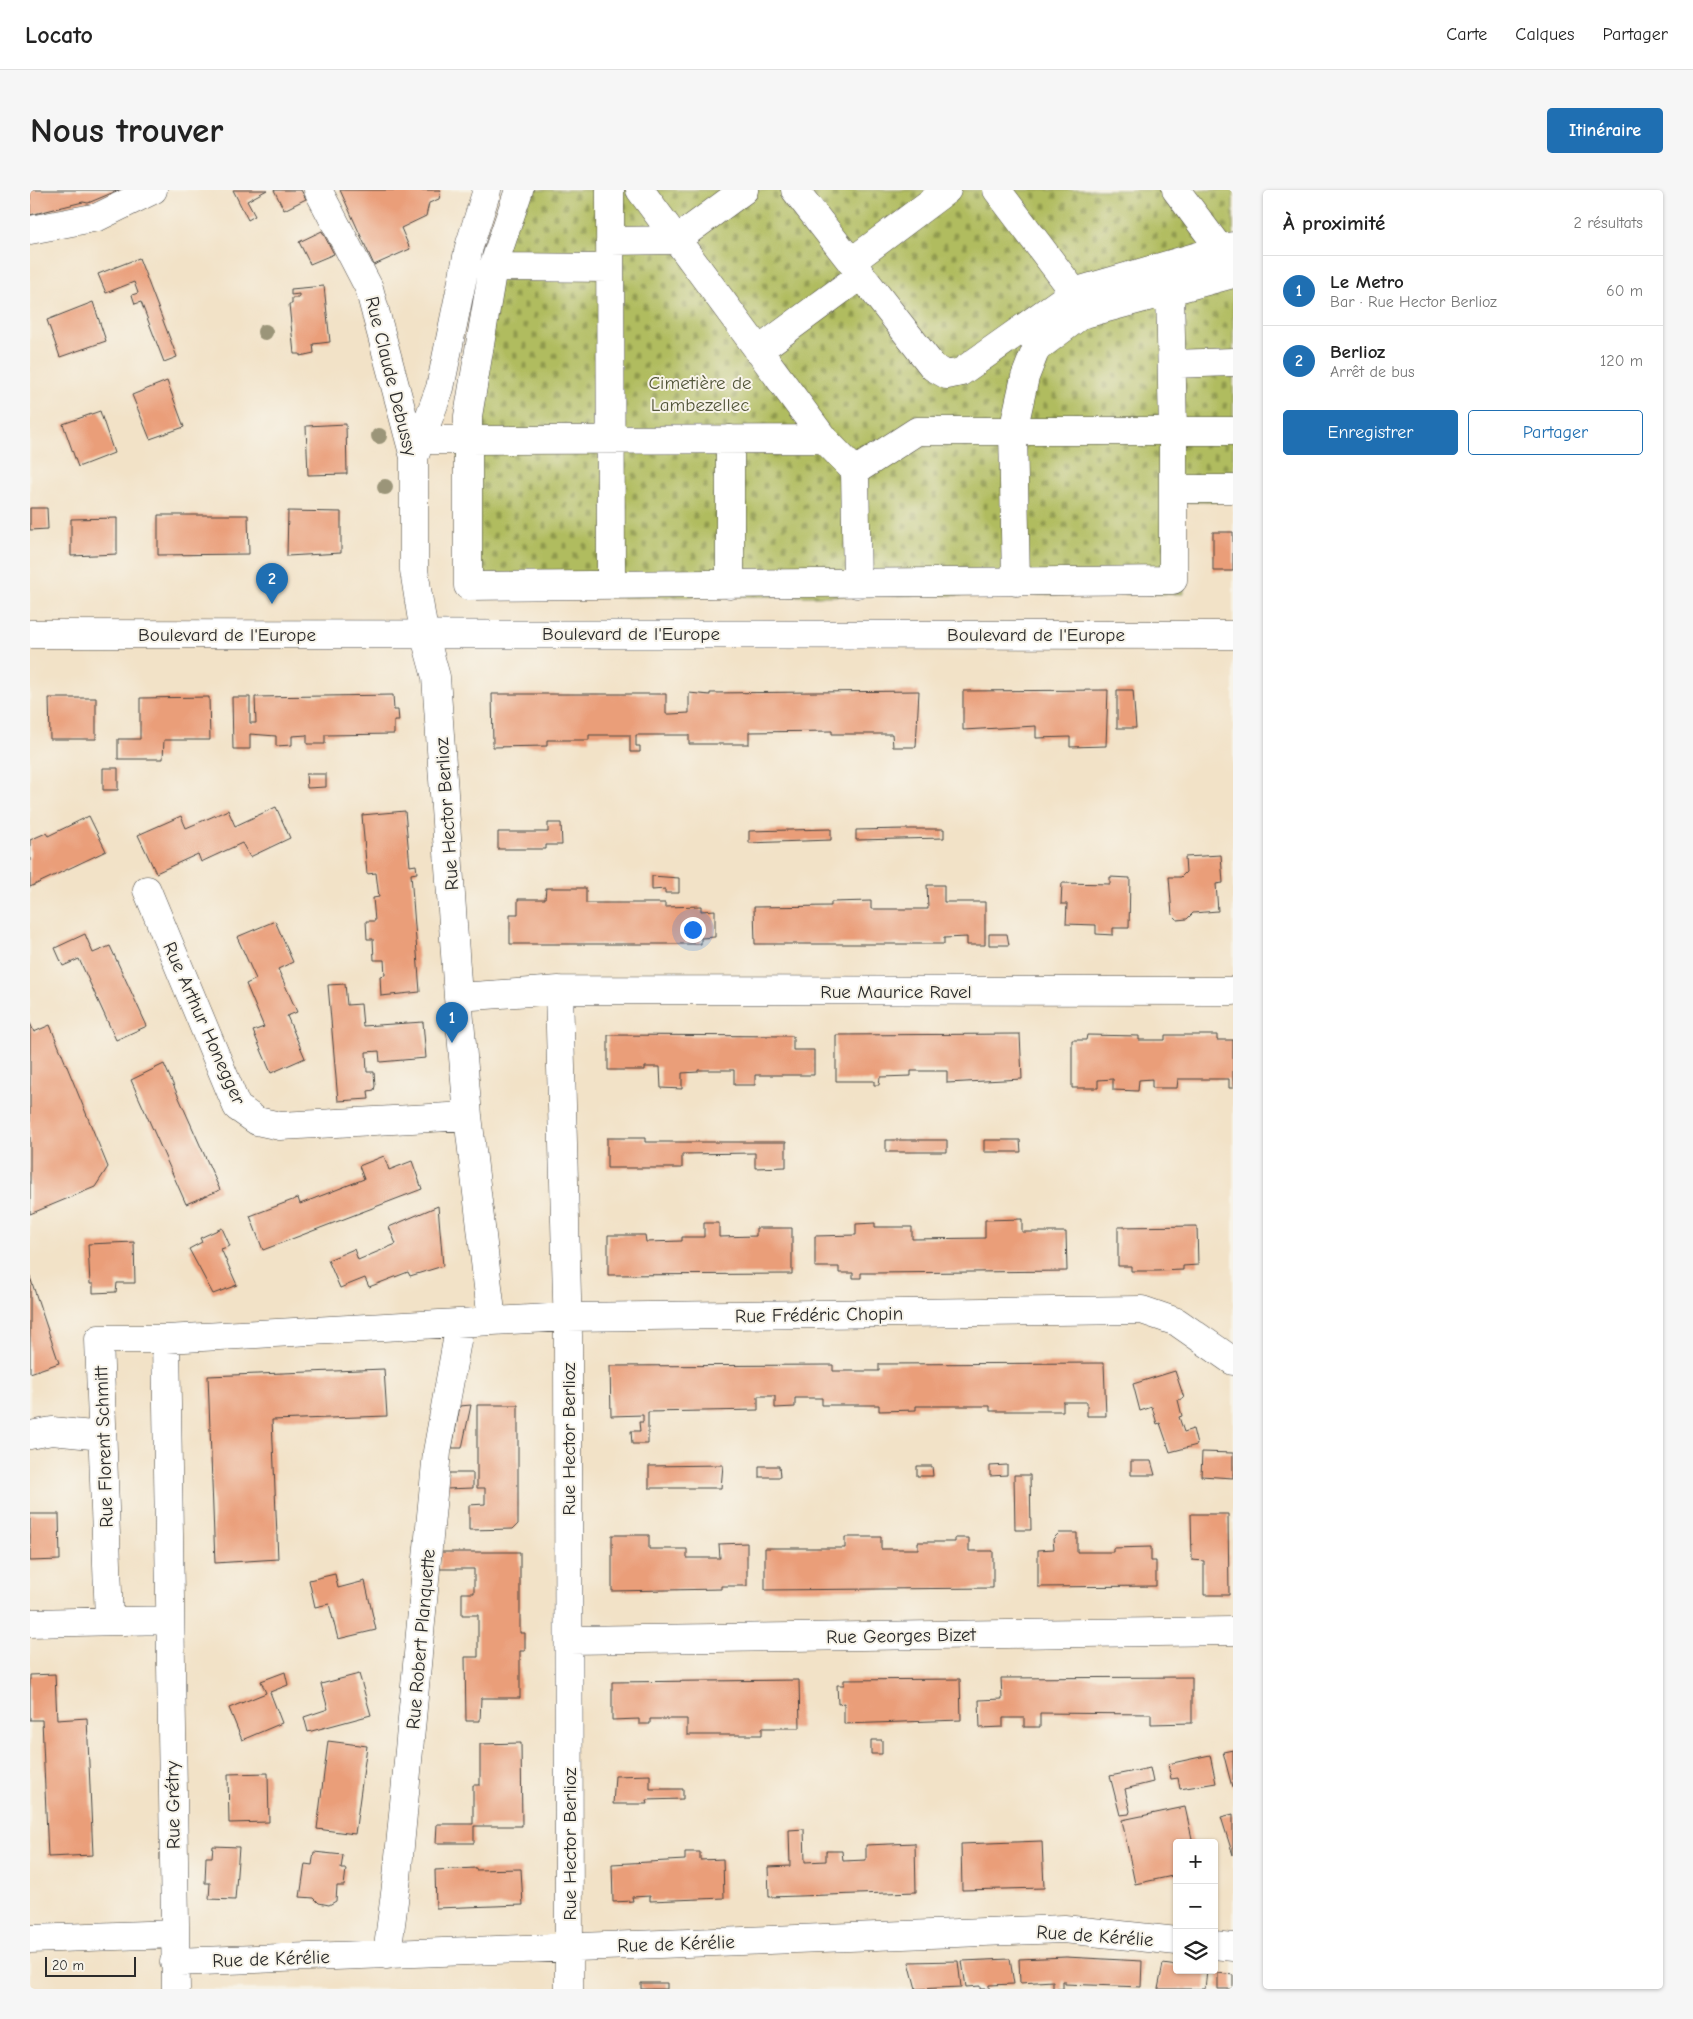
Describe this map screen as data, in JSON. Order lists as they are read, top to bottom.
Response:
{
  "streets": {
    "street": [
      "Rue Claude Debussy",
      "Boulevard de l'Europe",
      "Rue Hector Berlioz",
      "Rue Maurice Ravel",
      "Rue Arthur Honegger",
      "Rue Frédéric Chopin",
      "Rue Florent Schmitt",
      "Rue Georges Bizet",
      "Rue Robert Planquette",
      "Rue Grétry",
      "Rue de Kérélie"
    ]
  },
  "crossings": [
    ["Rue Claude Debussy", "Boulevard de l'Europe"],
    ["Rue Claude Debussy", "Rue Hector Berlioz"],
    ["Boulevard de l'Europe", "Rue Hector Berlioz"],
    ["Rue Hector Berlioz", "Rue Maurice Ravel"],
    ["Rue Hector Berlioz", "Rue Arthur Honegger"],
    ["Rue Hector Berlioz", "Rue Frédéric Chopin"],
    ["Rue Hector Berlioz", "Rue Georges Bizet"],
    ["Rue Hector Berlioz", "Rue de Kérélie"],
    ["Rue Frédéric Chopin", "Rue Florent Schmitt"],
    ["Rue Frédéric Chopin", "Rue Robert Planquette"],
    ["Rue Florent Schmitt", "Rue Robert Planquette"],
    ["Rue Robert Planquette", "Rue de Kérélie"],
    ["Rue Grétry", "Rue de Kérélie"]
  ],
  "parks": ["Cimetière de Lambezellec"],
  "scale_bar": "20 m",
  "page": {
    "header": "Locato",
    "nav": ["Carte", "Calques", "Partager"],
    "buttons": [
      "Itinéraire",
      ["Enregistrer", "Partager"]
    ],
    "title": "Nous trouver",
    "heading": ["À proximité", "2 résultats"],
    "list": [
      {
        "mark": "1",
        "name": "Le Metro",
        "note": "Bar · Rue Hector Berlioz",
        "value": "60 m"
      },
      {
        "mark": "2",
        "name": "Berlioz",
        "note": "Arrêt de bus",
        "value": "120 m"
      }
    ],
    "pins": ["2", "1"],
    "map_buttons": ["+", "−"],
    "scale": "20 m"
  }
}
